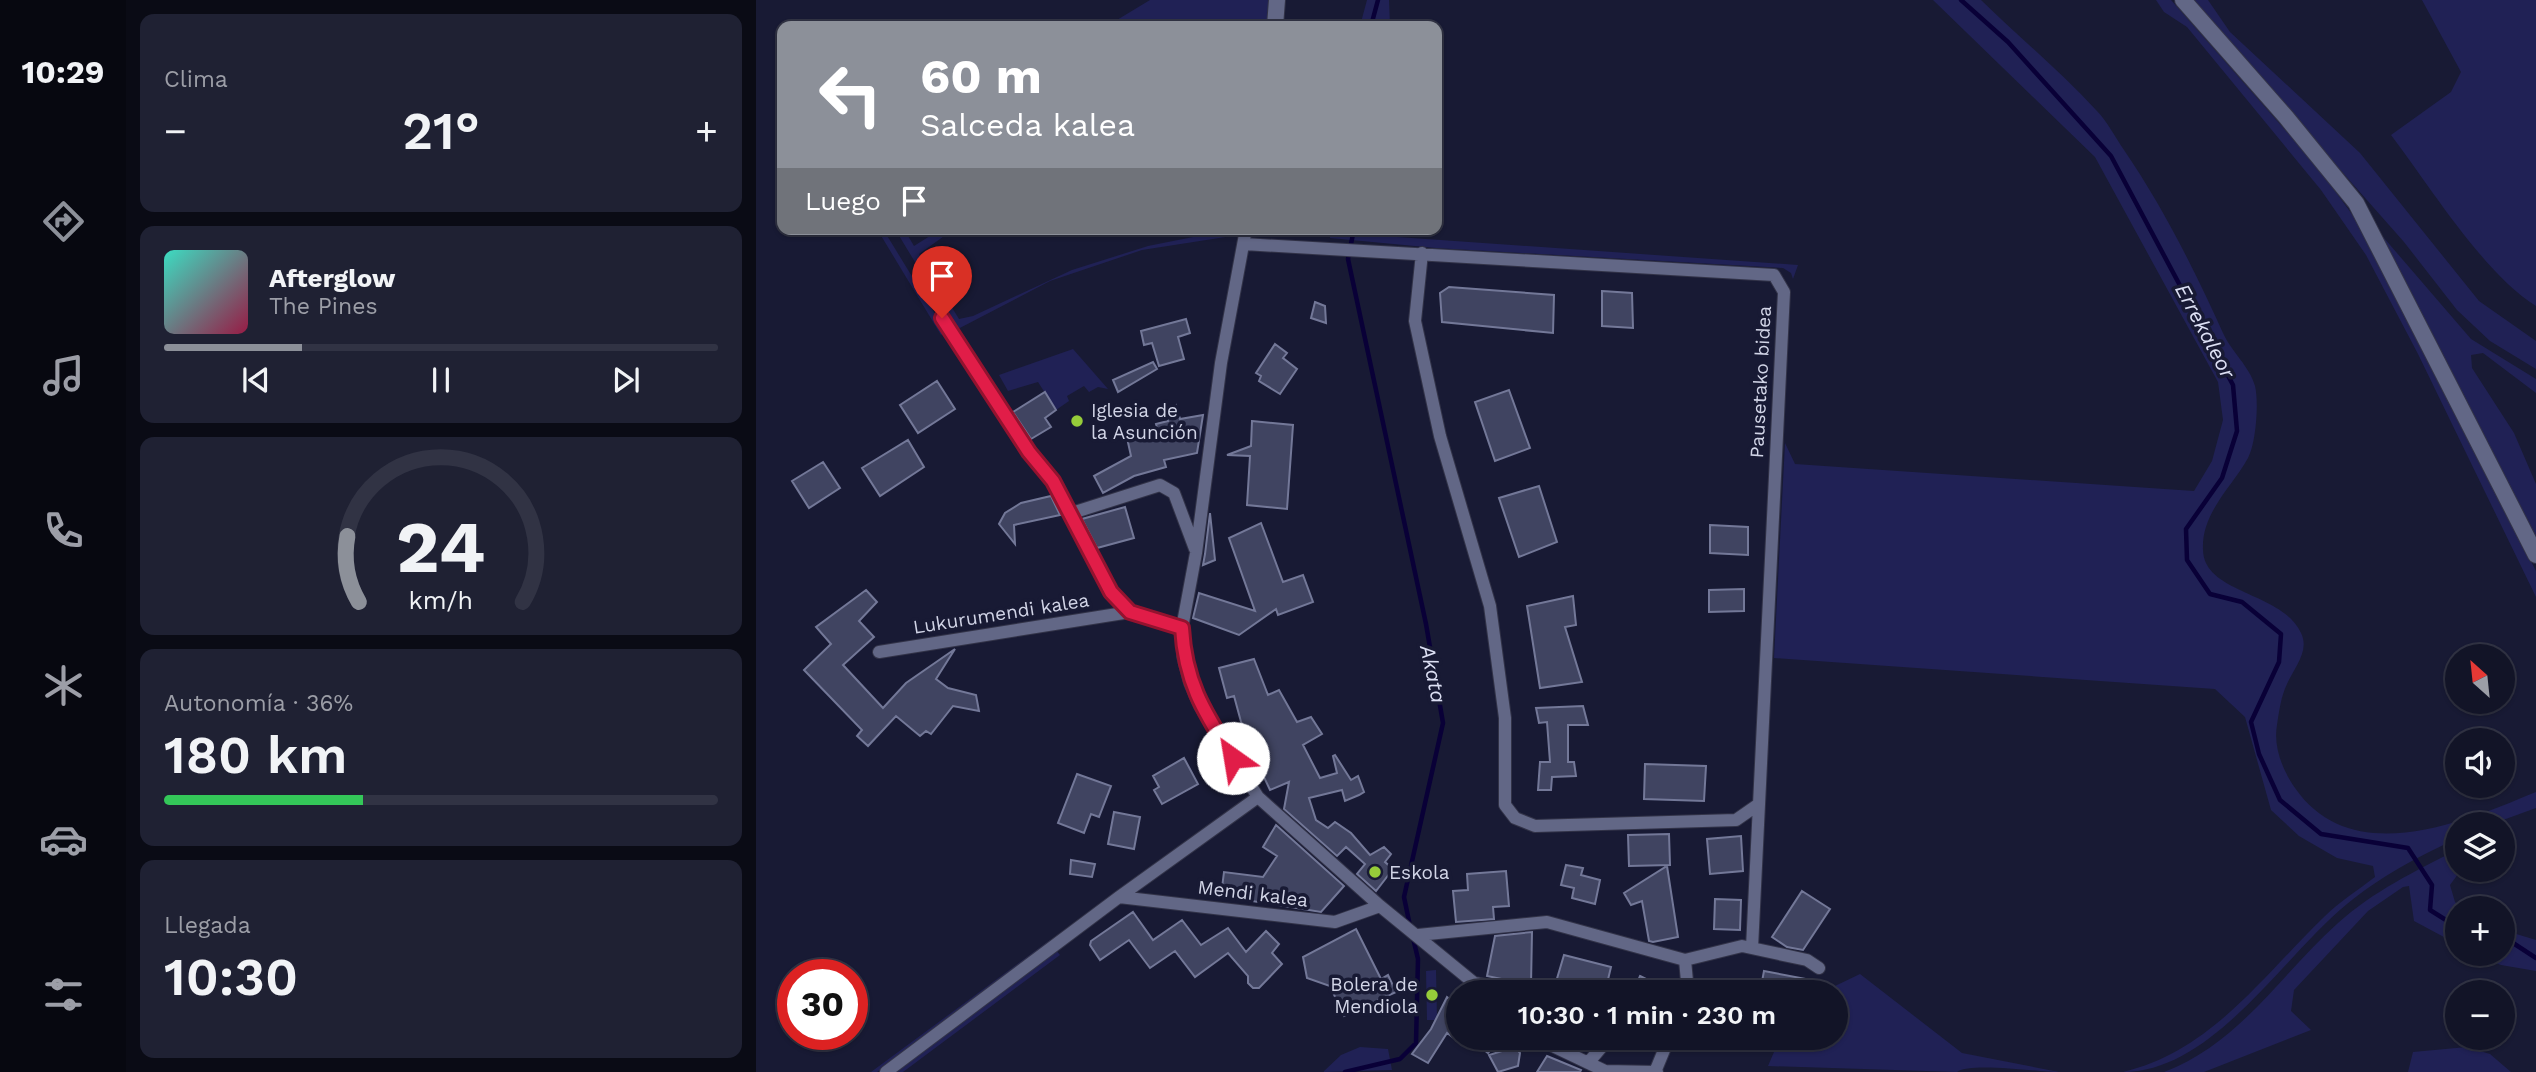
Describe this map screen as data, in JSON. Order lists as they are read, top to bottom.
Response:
{
  "streets": {
    "street": ["Pausetako bidea", "Lukurumendi kalea", "Mendi kalea"]
  },
  "water": ["Errekaleor", "Akata"],
  "places": ["Iglesia de la Asunción", "Eskola", "Bolera de Mendiola"],
  "north": "top left",
  "page": {
    "tabs": "10:29",
    "tile": [
      "Clima",
      ["Autonomía · 36%", "180 km"],
      ["Llegada", "10:30"]
    ],
    "turn": ["60 m", "Salceda kalea"],
    "heat": ["−", "21°", "+"],
    "then": "Luego",
    "song": ["Afterglow", "The Pines"],
    "map_buttons": ["+", "−"],
    "limit": "30",
    "trip": "10:30 · 1 min · 230 m",
    "gauge": ["24", "km/h"]
  }
}
